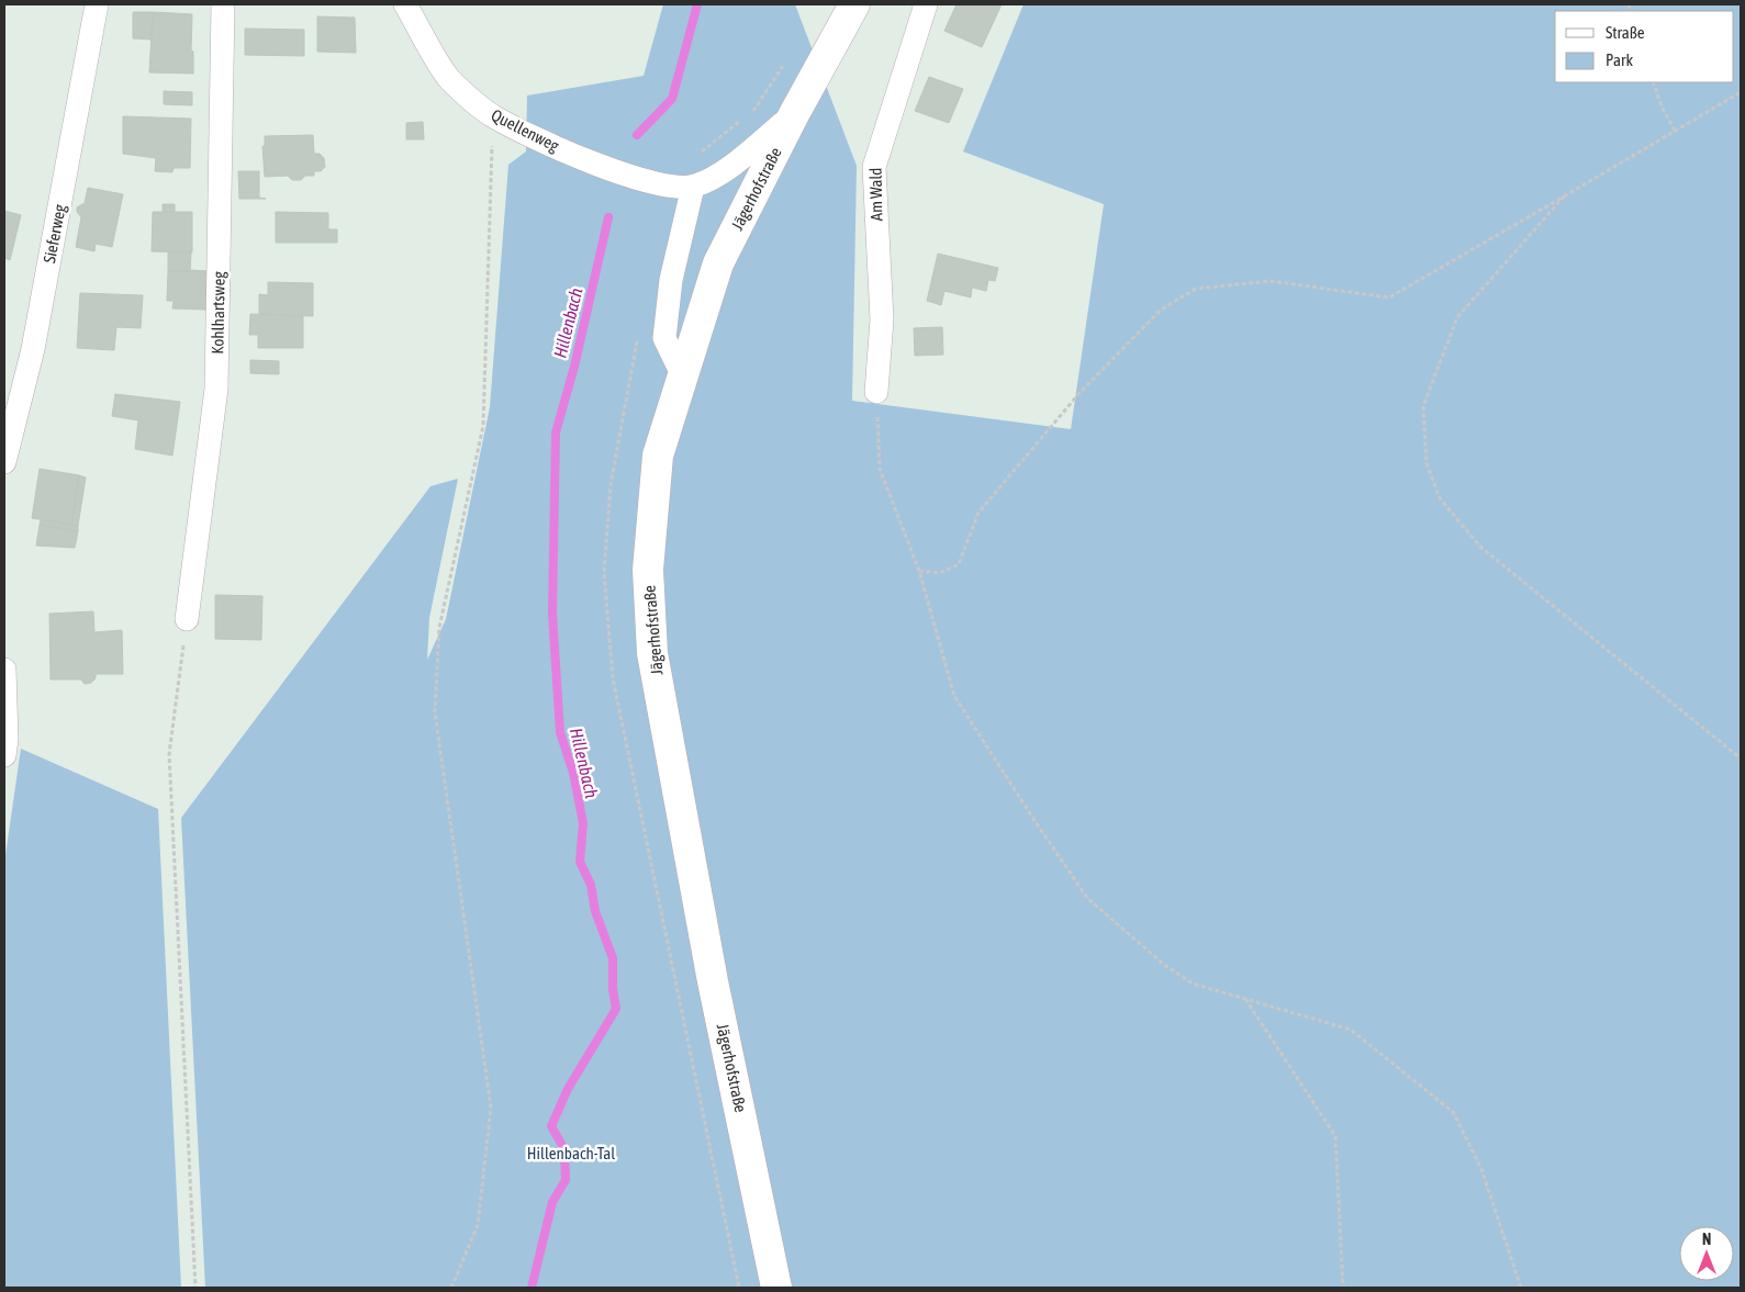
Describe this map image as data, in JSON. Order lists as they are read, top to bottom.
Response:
{
  "streets": {
    "main road": ["Jägerhofstraße"],
    "street": [
      "Quellenweg",
      "Am Wald",
      "Sieferweg",
      "Kohlhartsweg"
    ]
  },
  "crossings": [
    ["Quellenweg", "Jägerhofstraße"]
  ],
  "water": ["Hillenbach"],
  "parks": ["Hillenbach-Tal"],
  "legend": ["Straße", "Park"],
  "north": "top"
}
